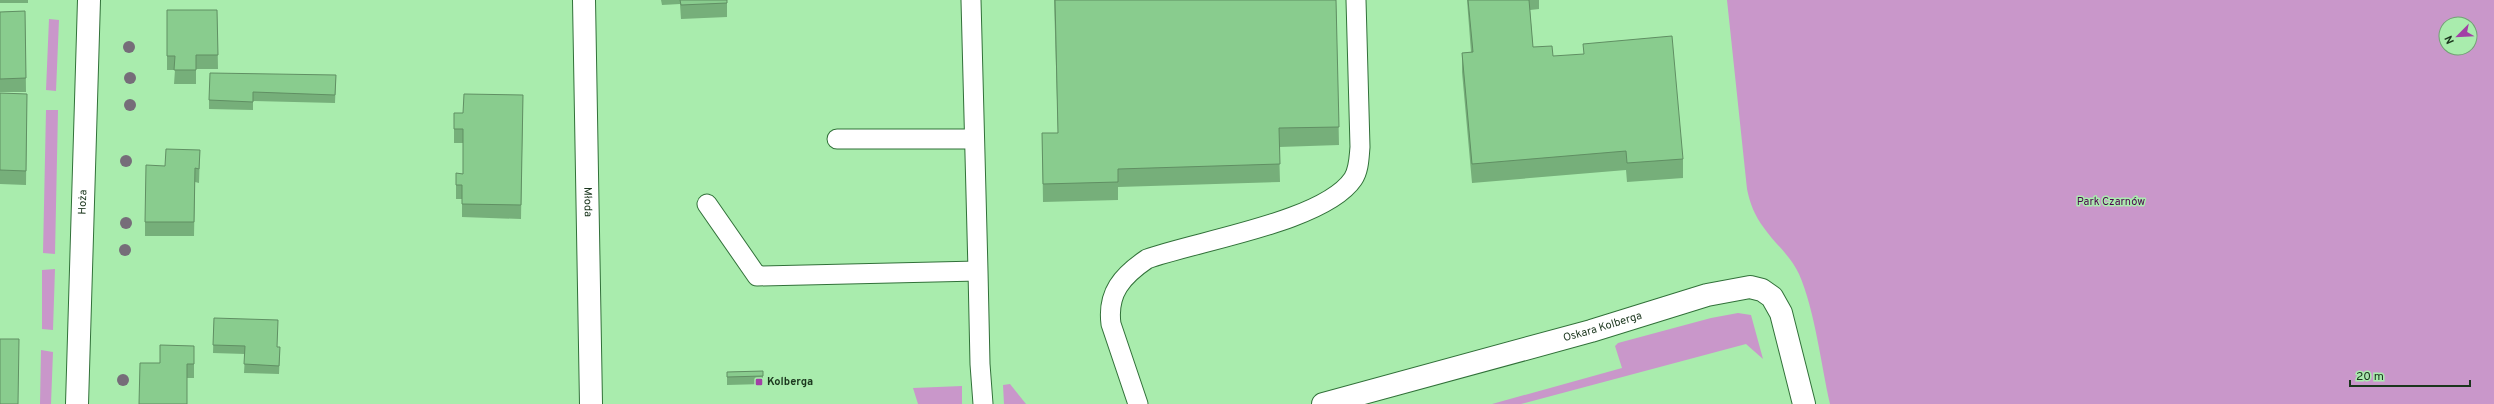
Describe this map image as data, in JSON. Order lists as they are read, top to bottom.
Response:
{
  "streets": {
    "street": ["Hoża", "Młoda", "Oskara Kolberga"]
  },
  "parks": ["Park Czarnów"],
  "places": {
    "transit": ["Kolberga"]
  },
  "scale_bar": "20 m",
  "north": "bottom left"
}
